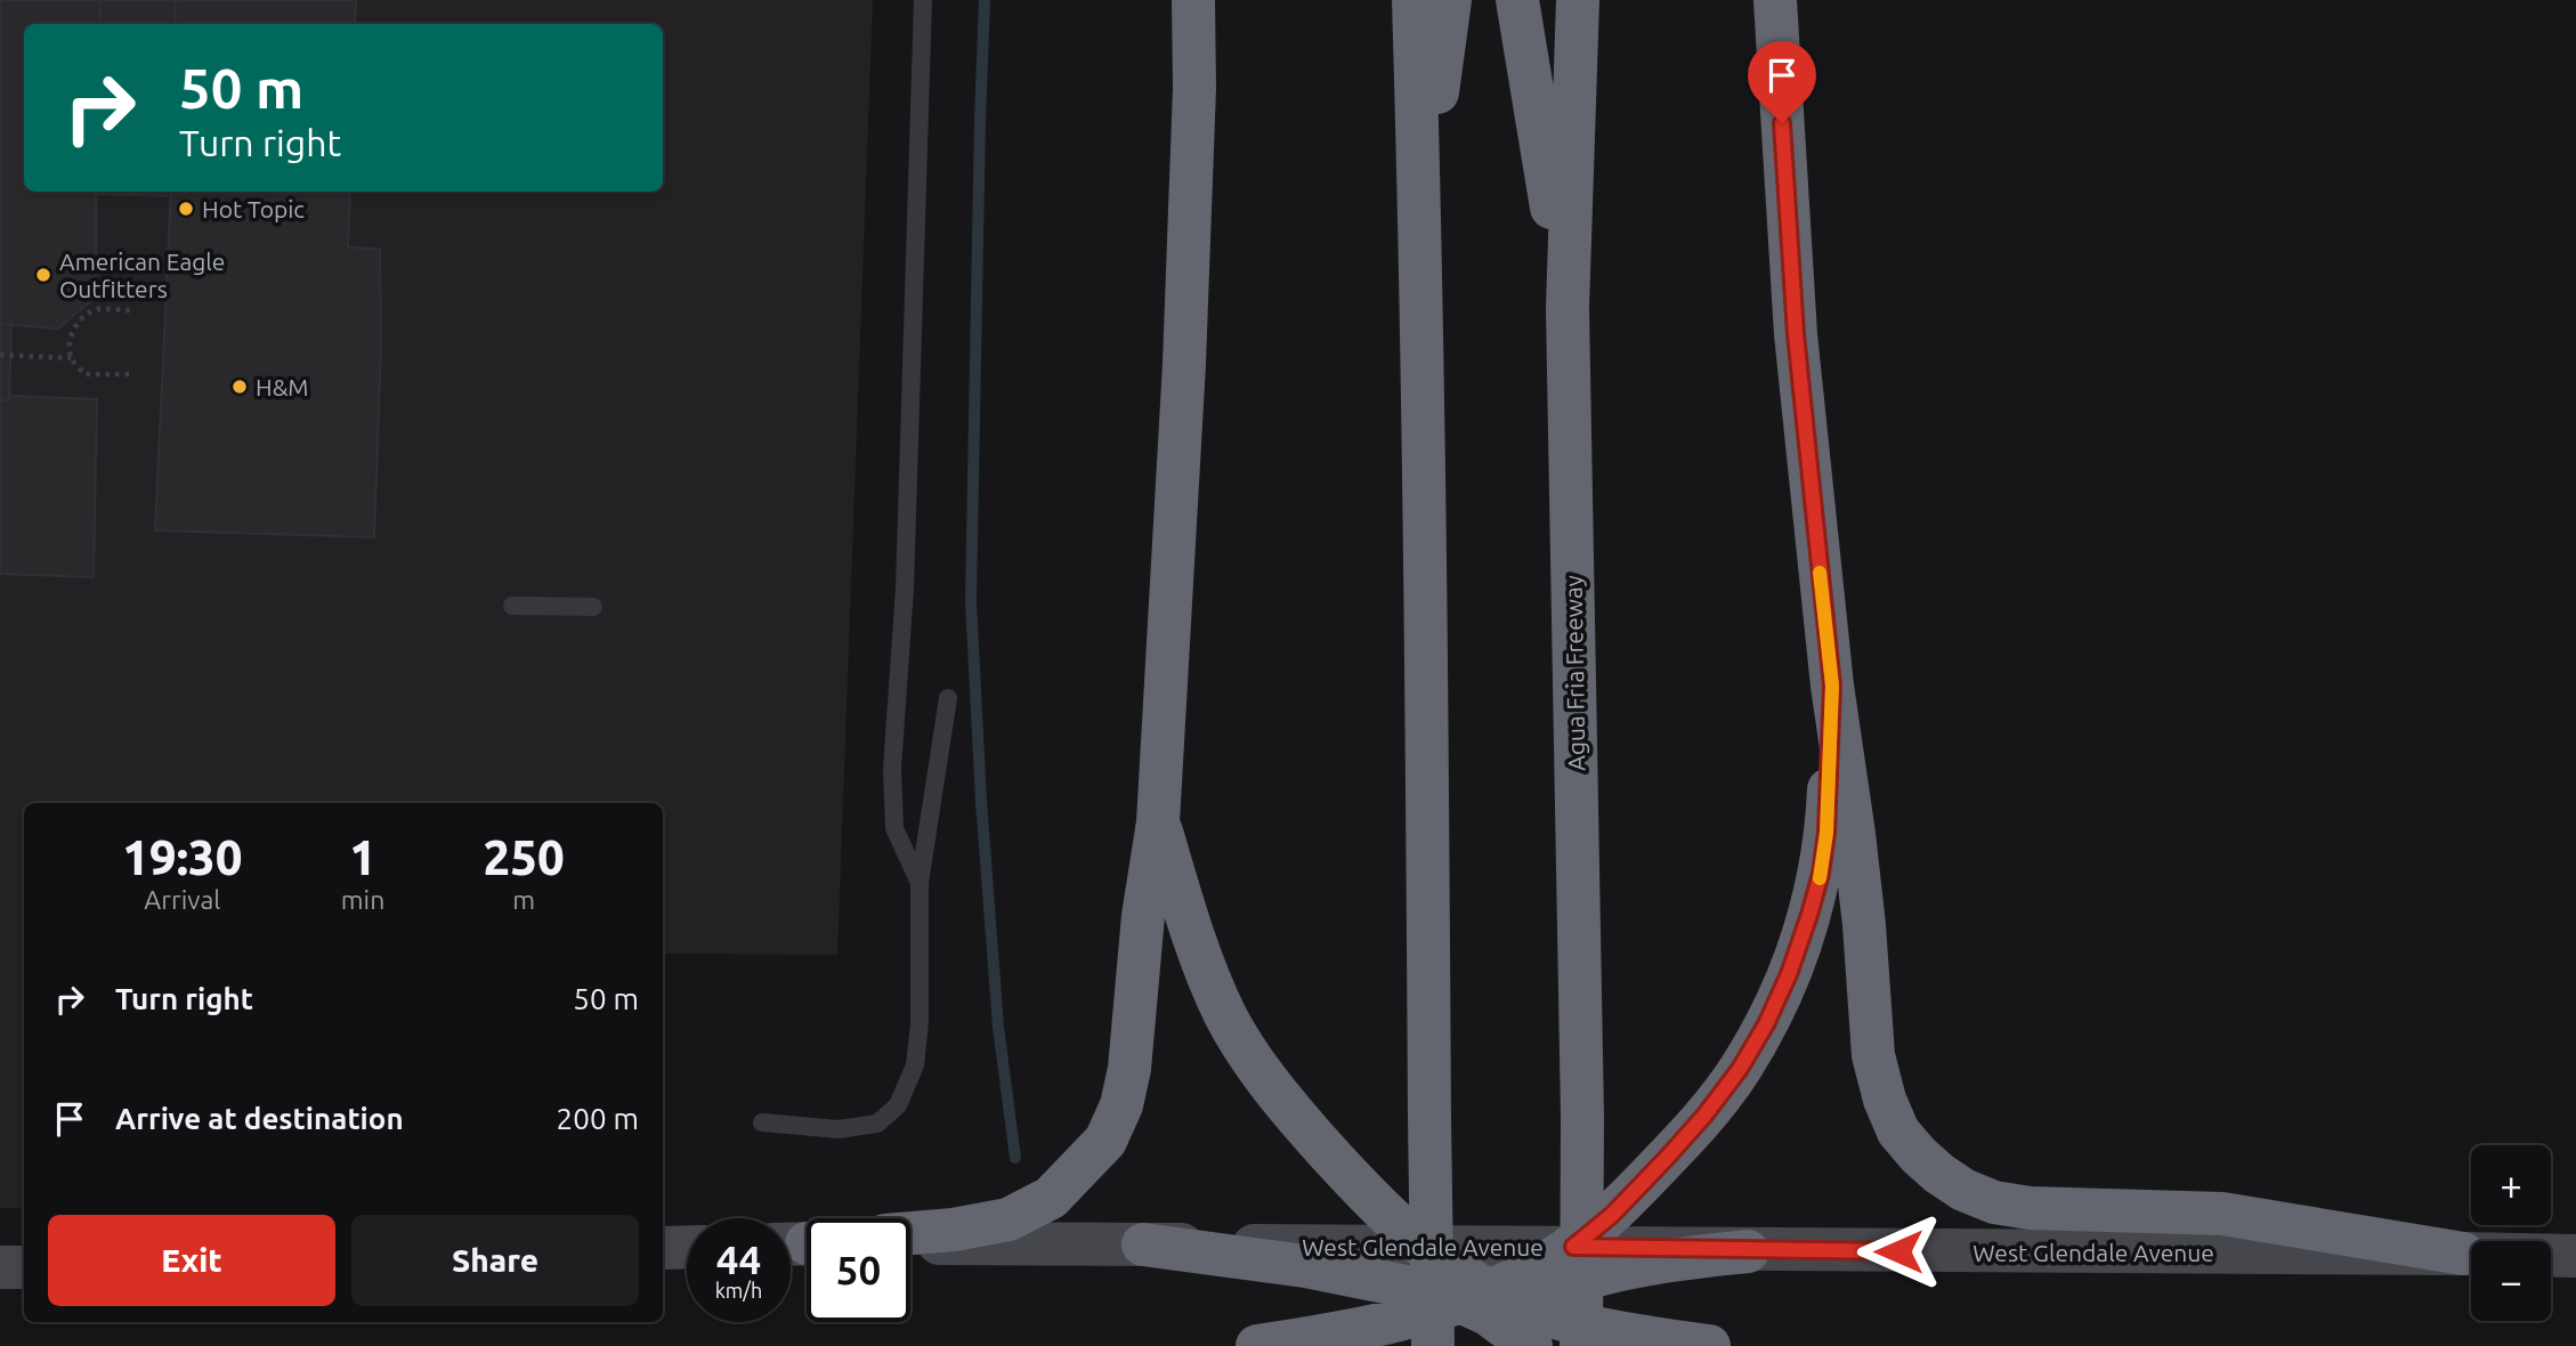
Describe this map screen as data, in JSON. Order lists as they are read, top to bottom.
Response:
{
  "streets": {
    "highway": ["Agua Fria Freeway"],
    "main road": ["West Glendale Avenue"]
  },
  "places": ["Hot Topic", "American Eagle Outfitters", "H&M"],
  "page": {
    "turn": ["50 m", "Turn right"],
    "eta": [
      "19:30",
      "Arrival",
      "1",
      "min",
      "250",
      "m"
    ],
    "list": [
      {
        "name": "Turn right",
        "value": "50 m"
      },
      {
        "name": "Arrive at destination",
        "value": "200 m"
      }
    ],
    "map_buttons": ["+", "−"],
    "buttons": ["Exit", "Share"],
    "speed": "44 km/h",
    "limit": "50"
  }
}
